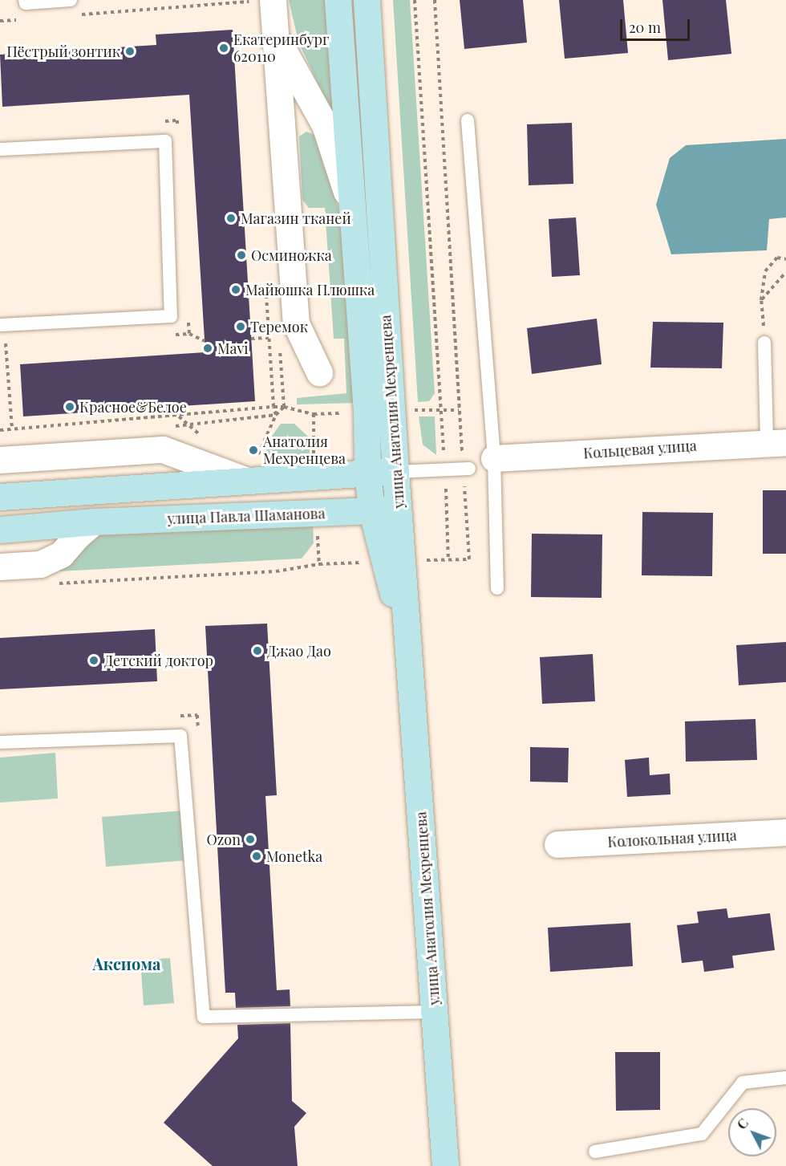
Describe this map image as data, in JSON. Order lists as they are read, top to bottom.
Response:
{
  "streets": {
    "street": [
      "улица Анатолия Мехренцева",
      "Кольцевая улица",
      "улица Павла Шаманова",
      "Колокольная улица"
    ]
  },
  "crossings": [
    ["улица Анатолия Мехренцева", "улица Павла Шаманова"]
  ],
  "districts": ["Аксиома"],
  "places": [
    "Екатеринбург 620110",
    "Пёстрый зонтик",
    "Магазин тканей",
    "Осминожка",
    "Майюшка Плюшка",
    "Теремок",
    "Mavi",
    "Красное&Белое",
    "Анатолия Мехренцева",
    "Джао Дао",
    "Детский доктор",
    "Ozon",
    "Monetka"
  ],
  "scale_bar": "20 m",
  "north": "top left"
}
